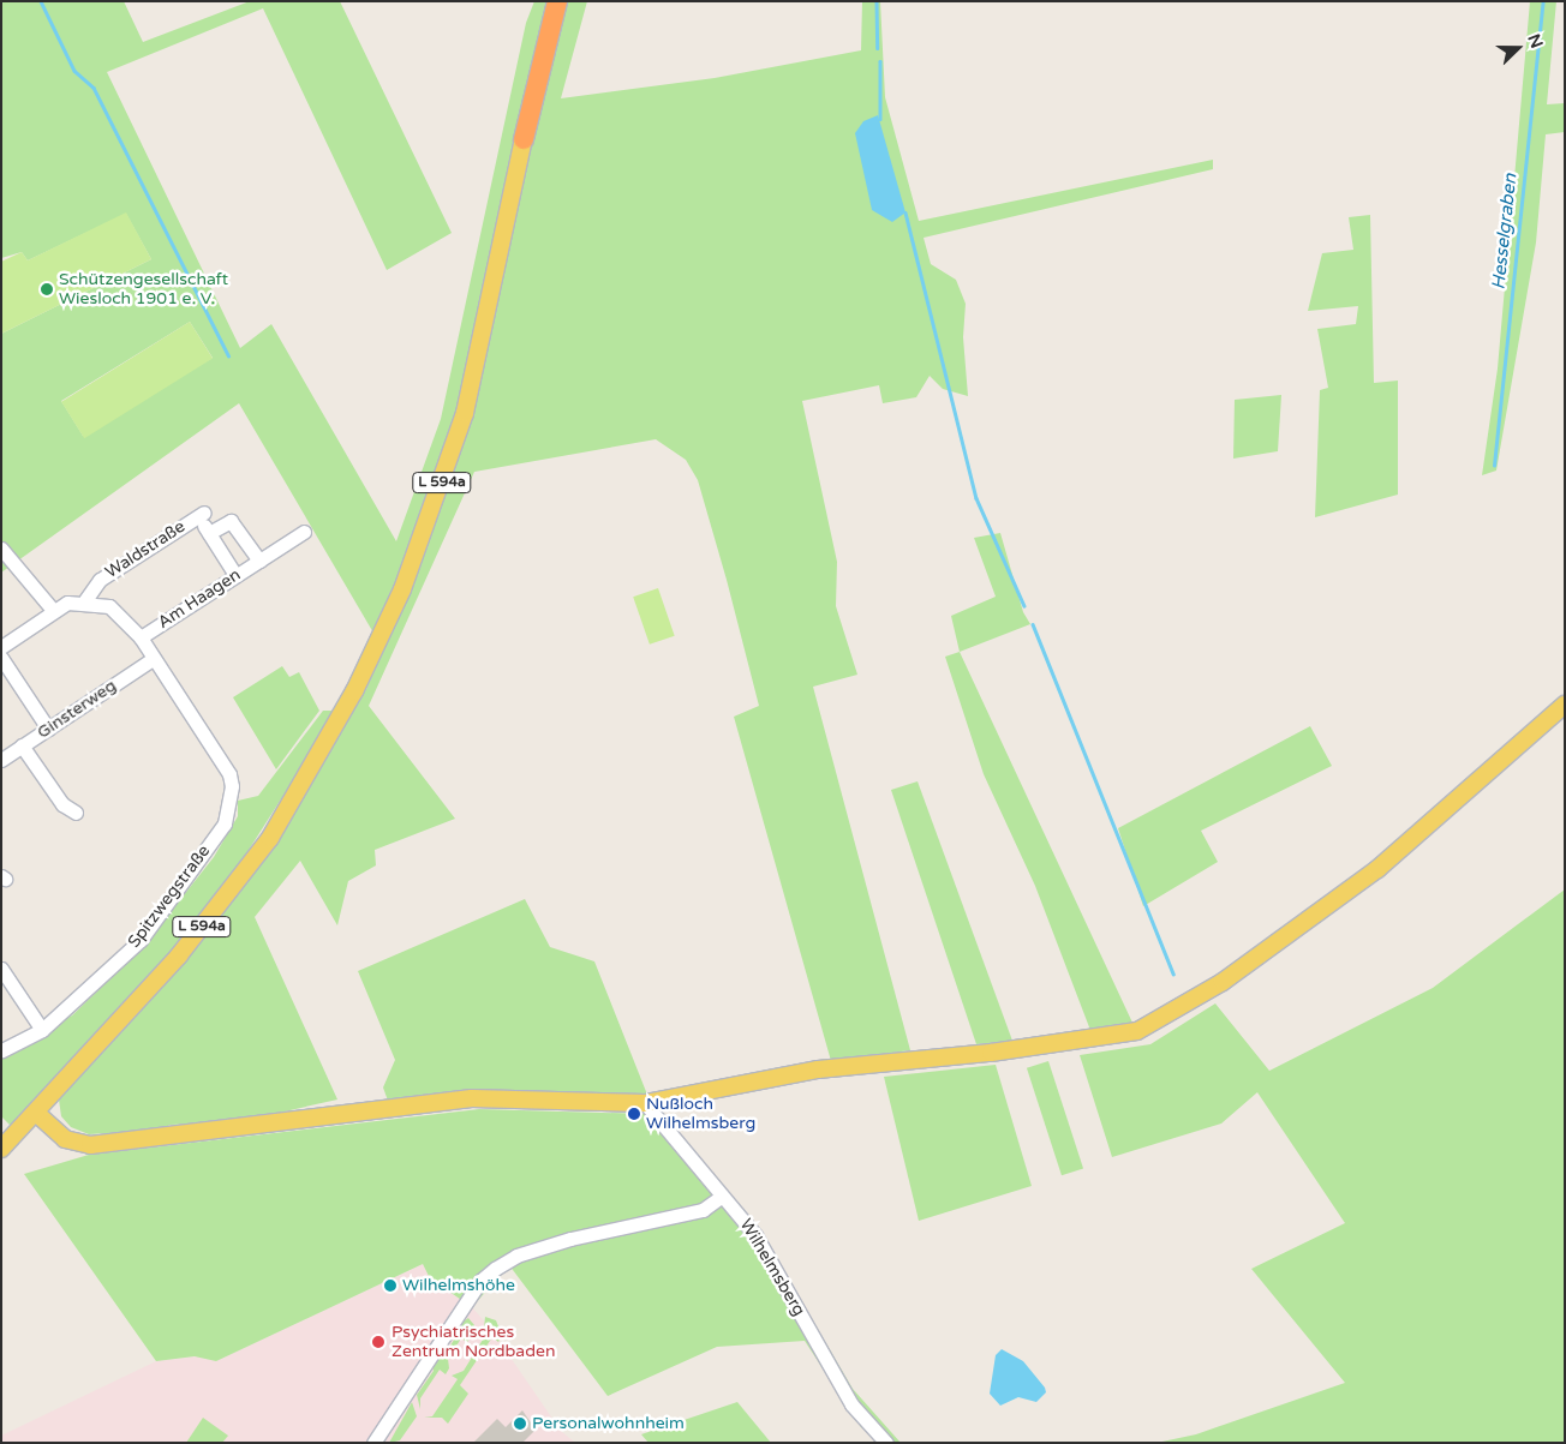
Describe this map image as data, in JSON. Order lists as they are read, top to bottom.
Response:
{
  "streets": {
    "highway": ["L 594a"],
    "street": [
      "Waldstraße",
      "Am Haagen",
      "Ginsterweg",
      "Spitzwegstraße",
      "Wilhelmsberg"
    ]
  },
  "crossings": [
    ["Waldstraße", "Am Haagen"],
    ["Waldstraße", "Spitzwegstraße"],
    ["Am Haagen", "Spitzwegstraße"],
    ["Ginsterweg", "Spitzwegstraße"]
  ],
  "water": ["Hesselgraben"],
  "places": [
    "Schützengesellschaft Wiesloch 1901 e. V.",
    "Nußloch Wilhelmsberg",
    "Wilhelmshöhe",
    "Psychiatrisches Zentrum Nordbaden",
    "Personalwohnheim"
  ],
  "north": "right"
}
